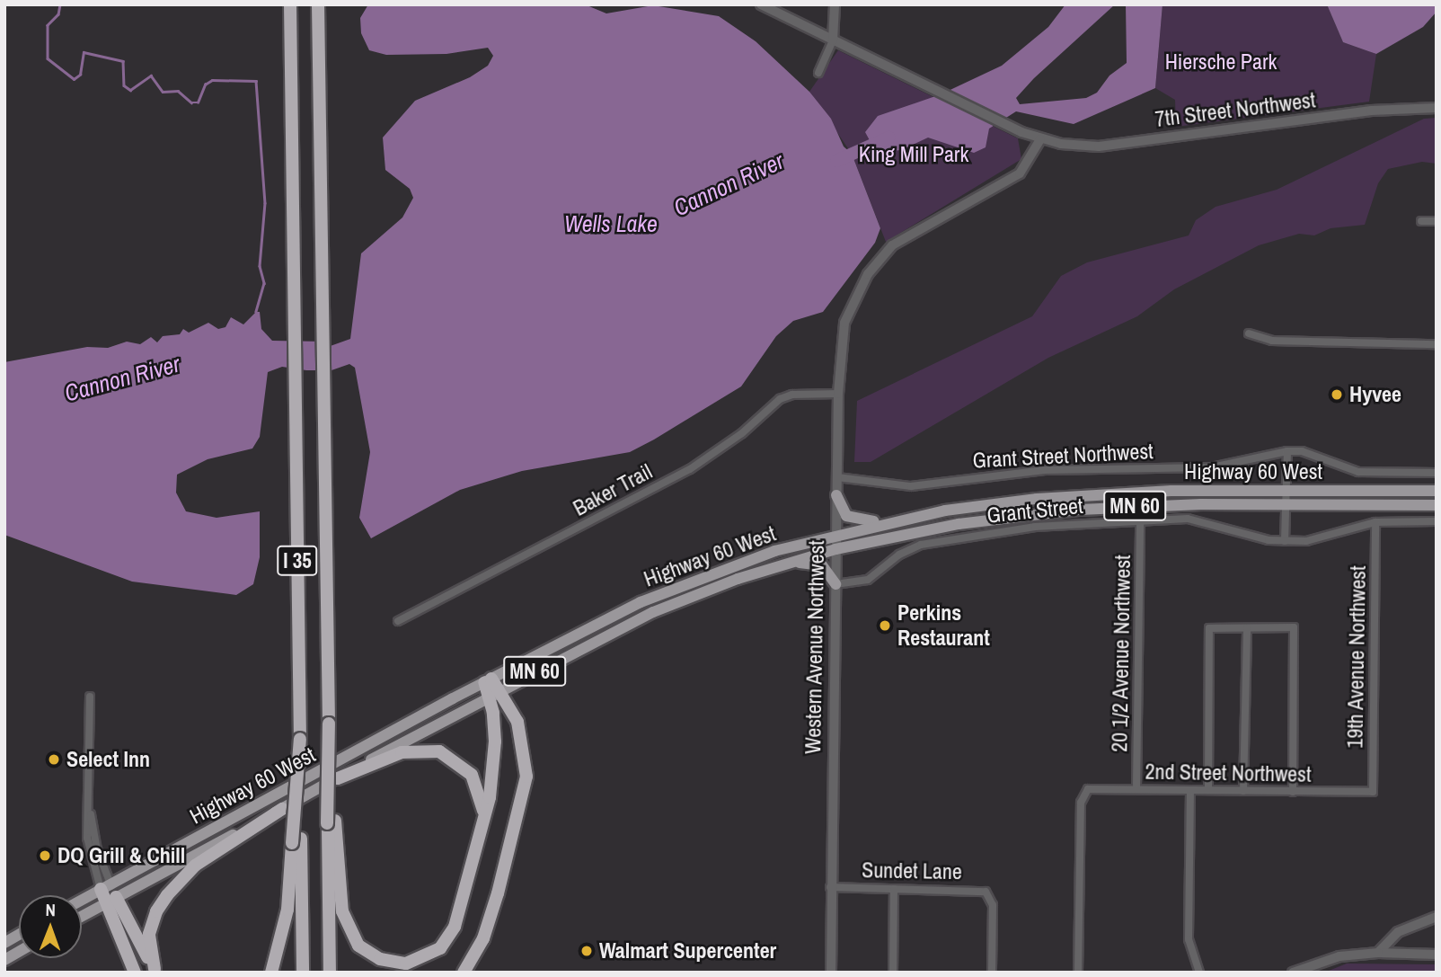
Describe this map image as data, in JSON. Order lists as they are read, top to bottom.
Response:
{
  "streets": {
    "highway": ["I 35"],
    "main road": ["Highway 60 West", "MN 60"],
    "street": [
      "7th Street Northwest",
      "Grant Street Northwest",
      "Baker Trail",
      "Grant Street",
      "Western Avenue Northwest",
      "20 1/2 Avenue Northwest",
      "19th Avenue Northwest",
      "2nd Street Northwest",
      "Sundet Lane"
    ]
  },
  "crossings": [
    ["7th Street Northwest", "Western Avenue Northwest"],
    ["Grant Street Northwest", "Western Avenue Northwest"],
    ["Highway 60 West", "Western Avenue Northwest"],
    ["Baker Trail", "Western Avenue Northwest"],
    ["Grant Street", "Western Avenue Northwest"],
    ["Grant Street", "20 1/2 Avenue Northwest"],
    ["Grant Street", "19th Avenue Northwest"],
    ["Western Avenue Northwest", "Sundet Lane"],
    ["20 1/2 Avenue Northwest", "2nd Street Northwest"],
    ["19th Avenue Northwest", "2nd Street Northwest"]
  ],
  "water": ["Cannon River", "Wells Lake"],
  "parks": ["Hiersche Park", "King Mill Park"],
  "places": [
    "Hyvee",
    "Perkins Restaurant",
    "Select Inn",
    "DQ Grill & Chill",
    "Walmart Supercenter"
  ],
  "north": "top"
}
